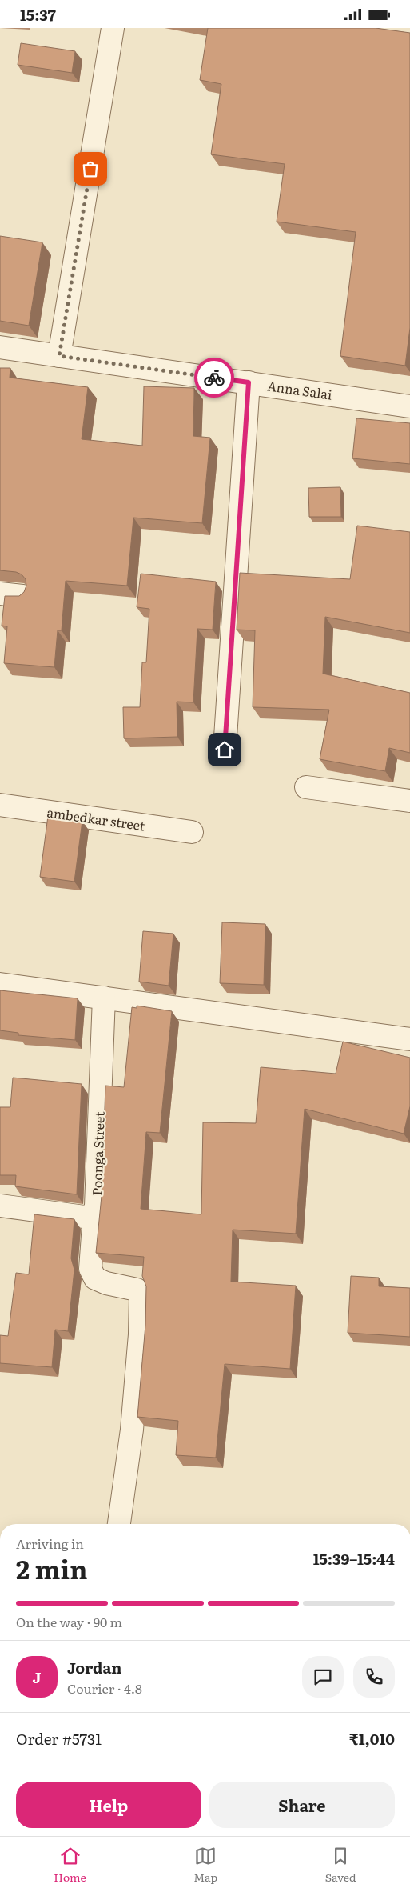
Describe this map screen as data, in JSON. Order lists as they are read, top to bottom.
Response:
{
  "streets": {
    "street": ["Anna Salai", "ambedkar street", "Poonga Street"]
  },
  "page": {
    "status": "15:37",
    "heading": ["2 min", "Arriving in", "15:39–15:44"],
    "panel": [
      "Jordan",
      "Courier · 4.8",
      "Order #5731",
      "₹1,010"
    ],
    "bar": "On the way · 90 m",
    "round": "J",
    "buttons": ["Help", "Share"],
    "tabs": ["Home", "Map", "Saved"]
  }
}
